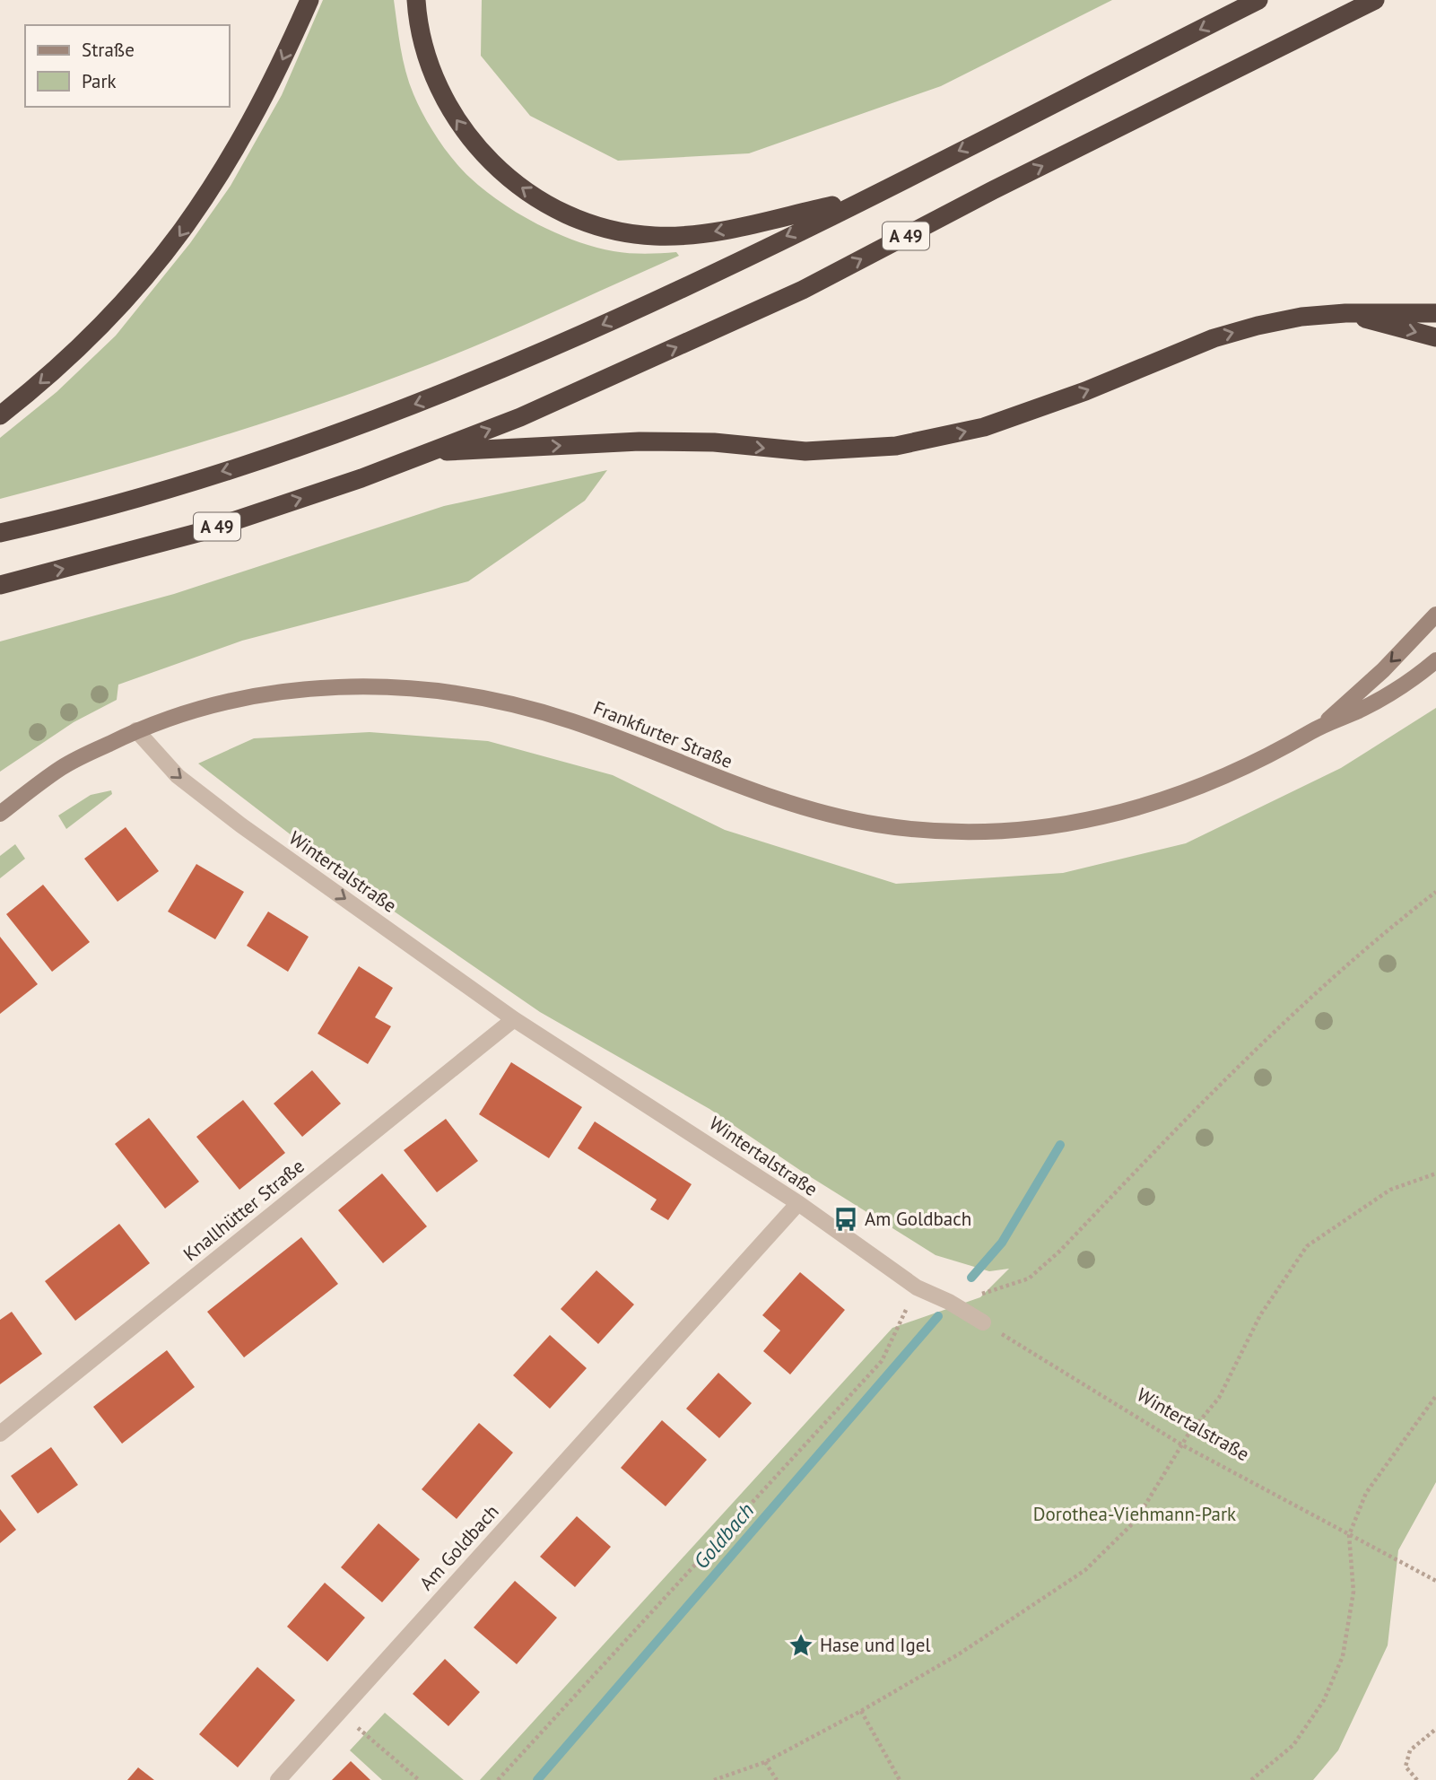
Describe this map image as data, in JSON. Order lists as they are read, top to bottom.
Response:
{
  "streets": {
    "highway": ["A 49"],
    "main road": ["Frankfurter Straße"],
    "street": ["Wintertalstraße", "Knallhütter Straße", "Am Goldbach"]
  },
  "crossings": [
    ["Frankfurter Straße", "Wintertalstraße"],
    ["Wintertalstraße", "Knallhütter Straße"],
    ["Wintertalstraße", "Am Goldbach"]
  ],
  "water": ["Goldbach"],
  "parks": ["Dorothea-Viehmann-Park"],
  "places": {
    "bus stop": ["Am Goldbach"],
    "place": ["Hase und Igel"]
  },
  "legend": ["Straße", "Park"]
}
